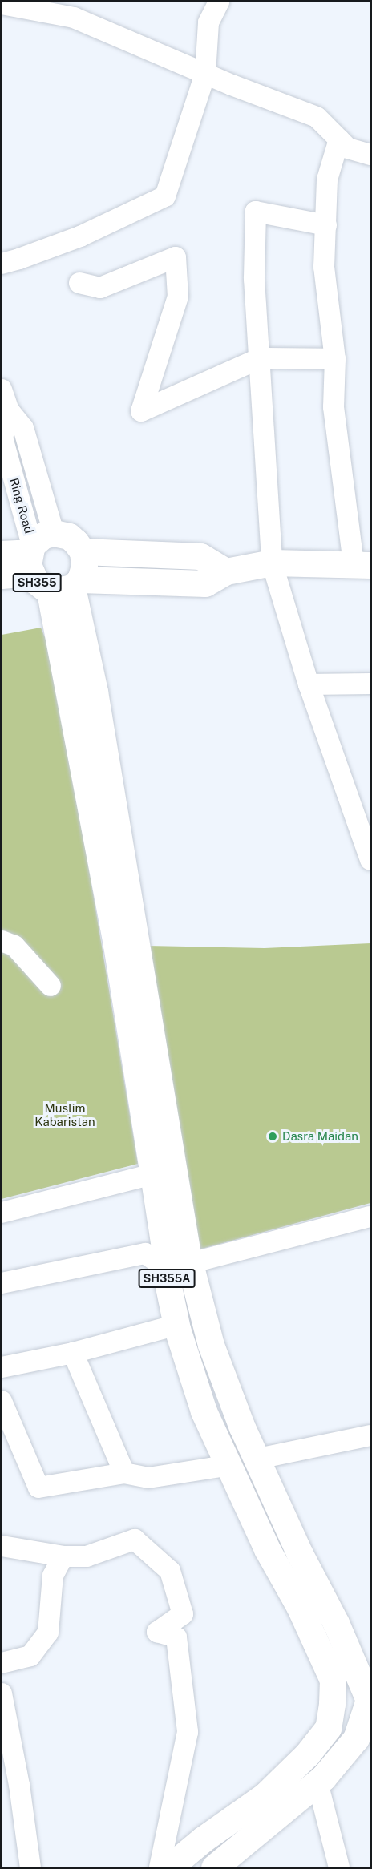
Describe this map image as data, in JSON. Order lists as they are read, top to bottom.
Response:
{
  "streets": {
    "main road": ["SH355", "SH355A"],
    "street": ["Ring Road"]
  },
  "crossings": [
    ["Ring Road", "SH355"],
    ["Ring Road", "SH355A"],
    ["SH355", "SH355A"]
  ],
  "parks": ["Muslim Kabaristan"],
  "places": ["Dasra Maidan"]
}
